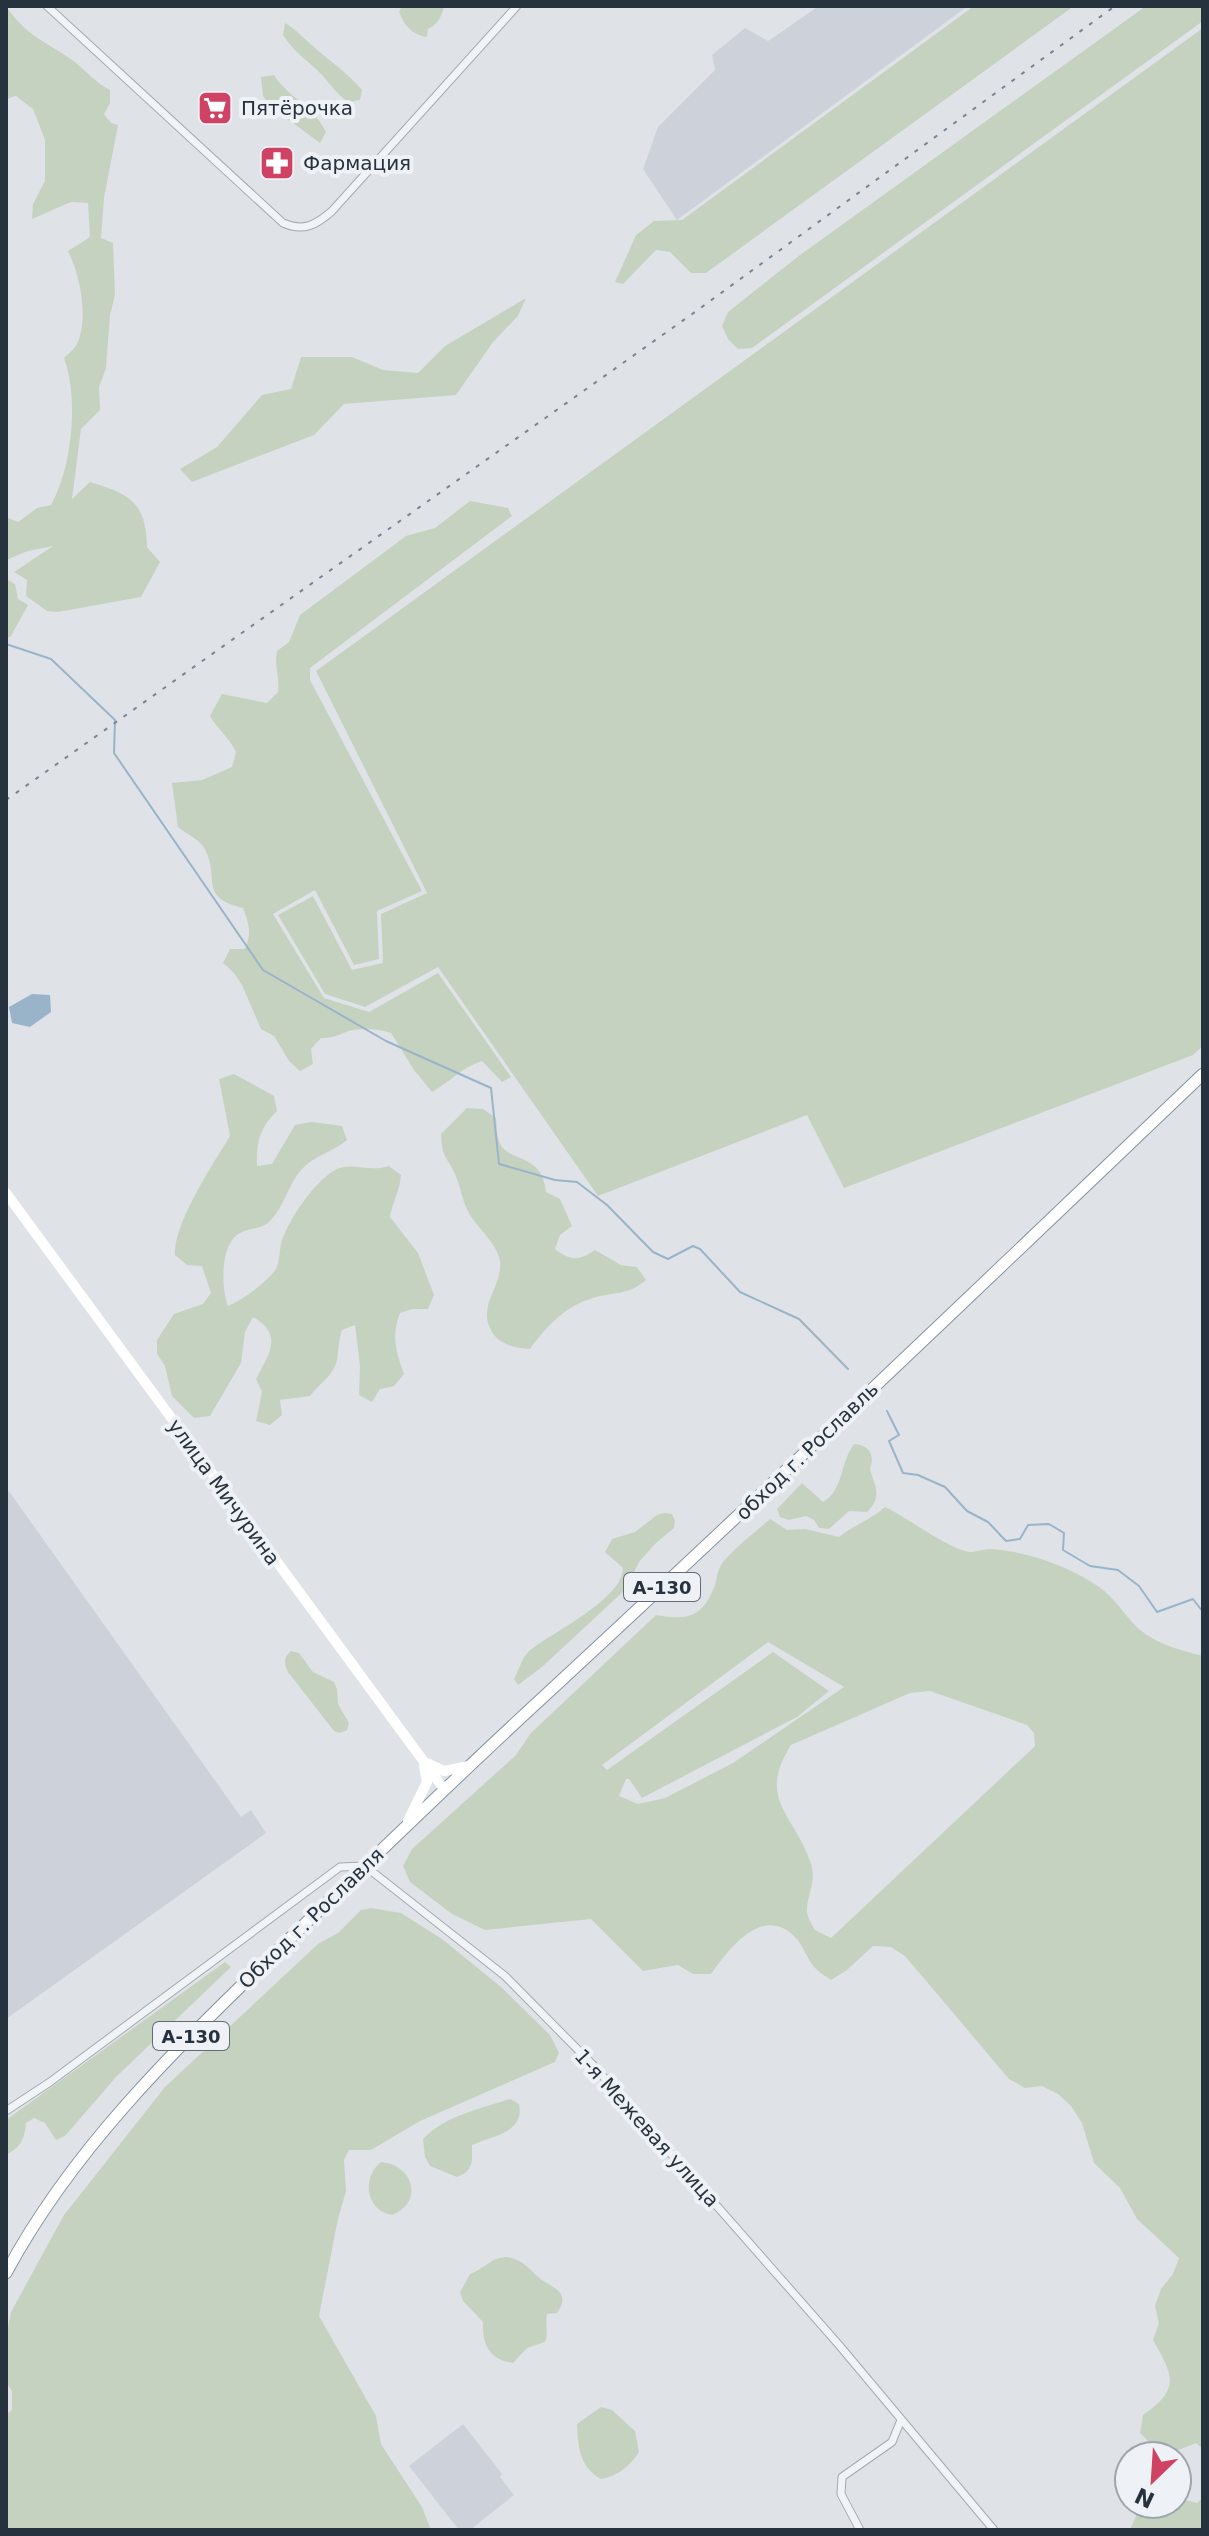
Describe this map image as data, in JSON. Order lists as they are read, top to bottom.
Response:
{
  "streets": {
    "highway": ["обход г. Рославль", "А-130", "Обход г. Рославля"],
    "main road": ["улица Мичурина"],
    "street": ["1-я Межевая улица"]
  },
  "crossings": [
    ["обход г. Рославль", "улица Мичурина"],
    ["обход г. Рославль", "Обход г. Рославля"],
    ["Обход г. Рославля", "1-я Межевая улица"]
  ],
  "places": {
    "supermarket": ["Пятёрочка"],
    "pharmacy": ["Фармация"]
  },
  "north": "bottom left"
}
